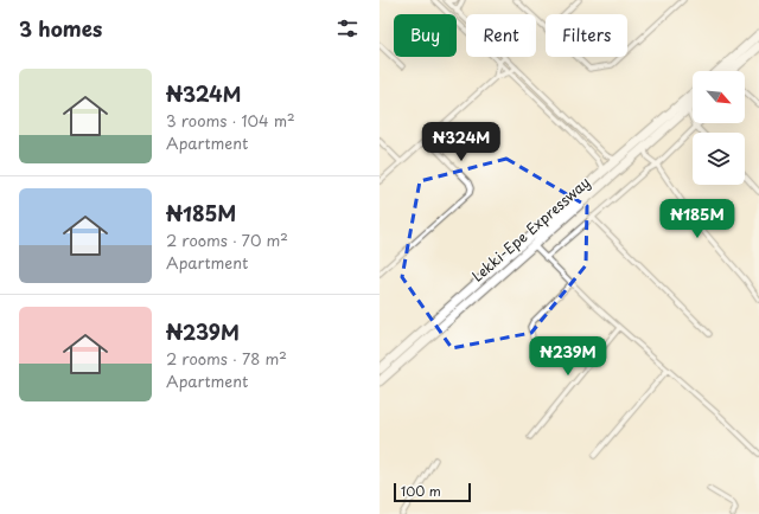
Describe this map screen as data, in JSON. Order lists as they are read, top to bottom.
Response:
{
  "streets": {
    "highway": ["Lekki-Epe Expressway"]
  },
  "scale_bar": "100 m",
  "north": "bottom right",
  "page": {
    "heading": "3 homes",
    "chip": ["Buy", "Rent", "Filters"],
    "list": [
      {
        "name": "₦324M",
        "note": "3 rooms · 104 m² · Apartment"
      },
      {
        "name": "₦185M",
        "note": "2 rooms · 70 m² · Apartment"
      },
      {
        "name": "₦239M",
        "note": "2 rooms · 78 m² · Apartment"
      }
    ],
    "price": ["₦324M", "₦185M", "₦239M"],
    "scale": "100 m"
  }
}
